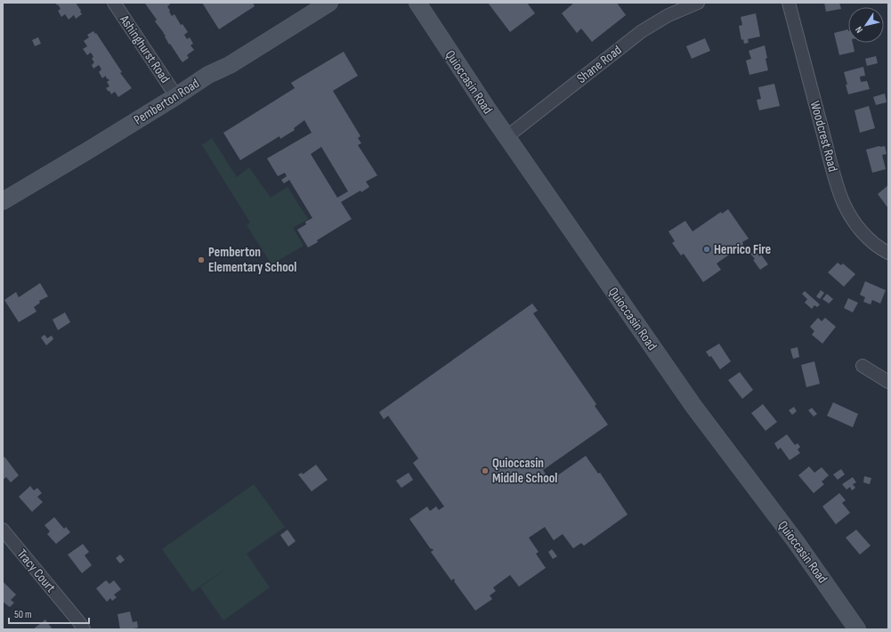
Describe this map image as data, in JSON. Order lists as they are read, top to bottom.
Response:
{
  "streets": {
    "main road": ["Quioccasin Road", "Pemberton Road"],
    "street": [
      "Ashinghurst Road",
      "Shane Road",
      "Woodcrest Road",
      "Tracy Court"
    ]
  },
  "crossings": [
    ["Ashinghurst Road", "Pemberton Road"],
    ["Shane Road", "Quioccasin Road"]
  ],
  "places": ["Henrico Fire", "Pemberton Elementary School", "Quioccasin Middle School"],
  "scale_bar": "50 m",
  "north": "bottom left"
}
